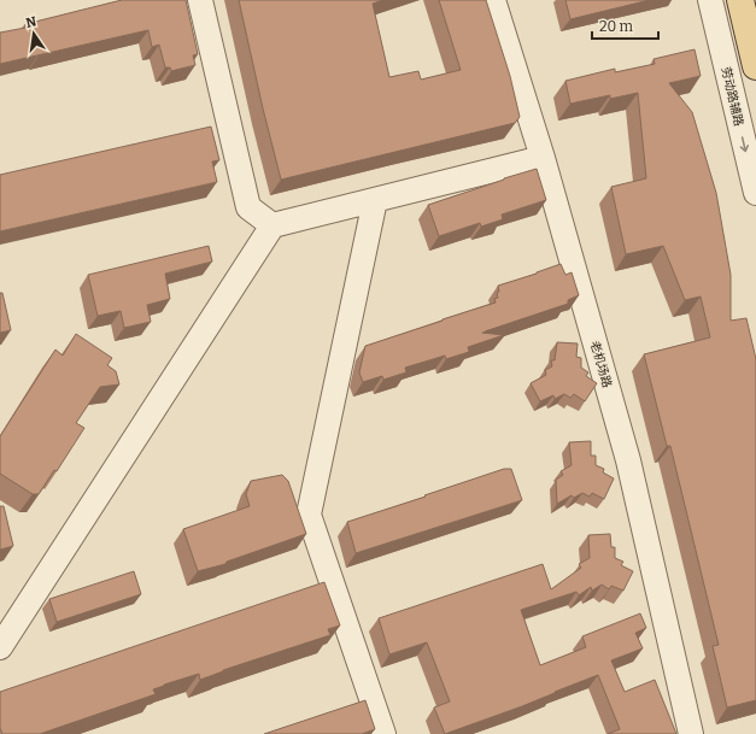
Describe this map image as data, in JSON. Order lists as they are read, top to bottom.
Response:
{
  "streets": {
    "street": ["劳动路辅路", "老机场路"]
  },
  "one_way": ["劳动路辅路"],
  "scale_bar": "20 m",
  "north": "top"
}
